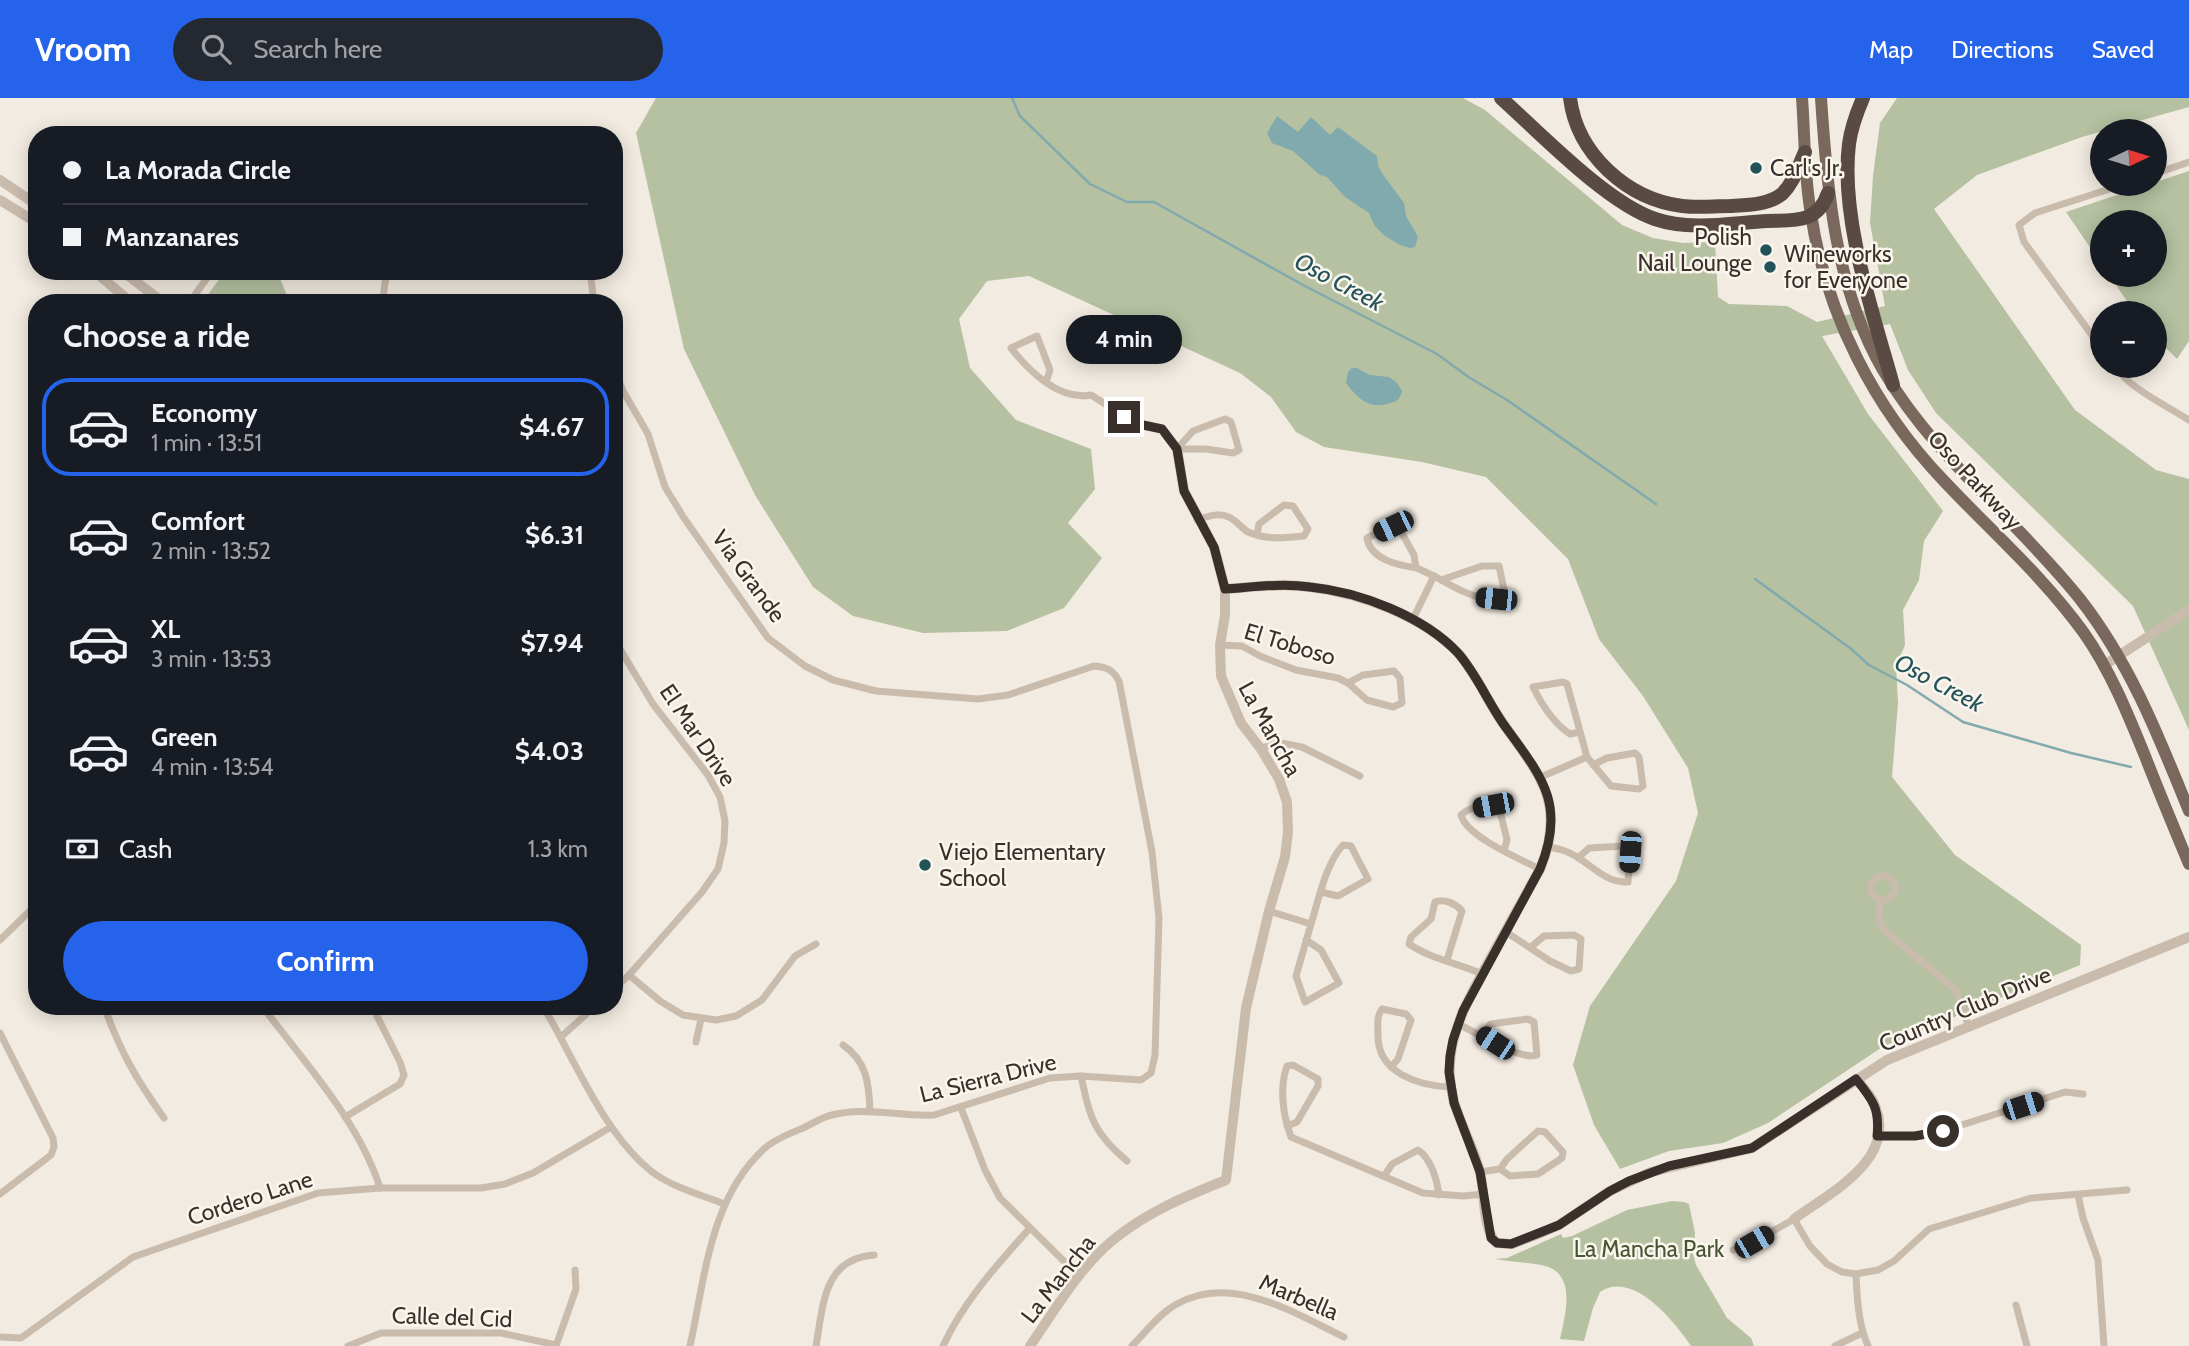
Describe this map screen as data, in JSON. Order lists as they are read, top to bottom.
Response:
{
  "streets": {
    "main road": ["Oso Parkway"],
    "street": [
      "Via Grande",
      "El Toboso",
      "La Mancha",
      "El Mar Drive",
      "Country Club Drive",
      "La Sierra Drive",
      "Cordero Lane",
      "Marbella",
      "Calle del Cid"
    ]
  },
  "crossings": [
    ["Via Grande", "La Sierra Drive"],
    ["El Toboso", "La Mancha"]
  ],
  "water": ["Oso Creek"],
  "parks": ["La Mancha Park"],
  "places": [
    "Carl's Jr.",
    "Polish Nail Lounge",
    "Wineworks for Everyone",
    "Viejo Elementary School"
  ],
  "north": "right",
  "page": {
    "header": "Vroom",
    "search": "Search here",
    "nav": ["Map", "Directions", "Saved"],
    "map_buttons": ["+", "−"],
    "banner": ["La Morada Circle", "Manzanares"],
    "heading": "Choose a ride",
    "bubble": "4 min",
    "list": [
      {
        "name": "Economy",
        "note": "1 min · 13:51",
        "value": "$4.67"
      },
      {
        "name": "Comfort",
        "note": "2 min · 13:52",
        "value": "$6.31"
      },
      {
        "name": "XL",
        "note": "3 min · 13:53",
        "value": "$7.94"
      },
      {
        "name": "Green",
        "note": "4 min · 13:54",
        "value": "$4.03"
      }
    ],
    "pay": ["Cash", "1.3 km"],
    "buttons": "Confirm"
  }
}
